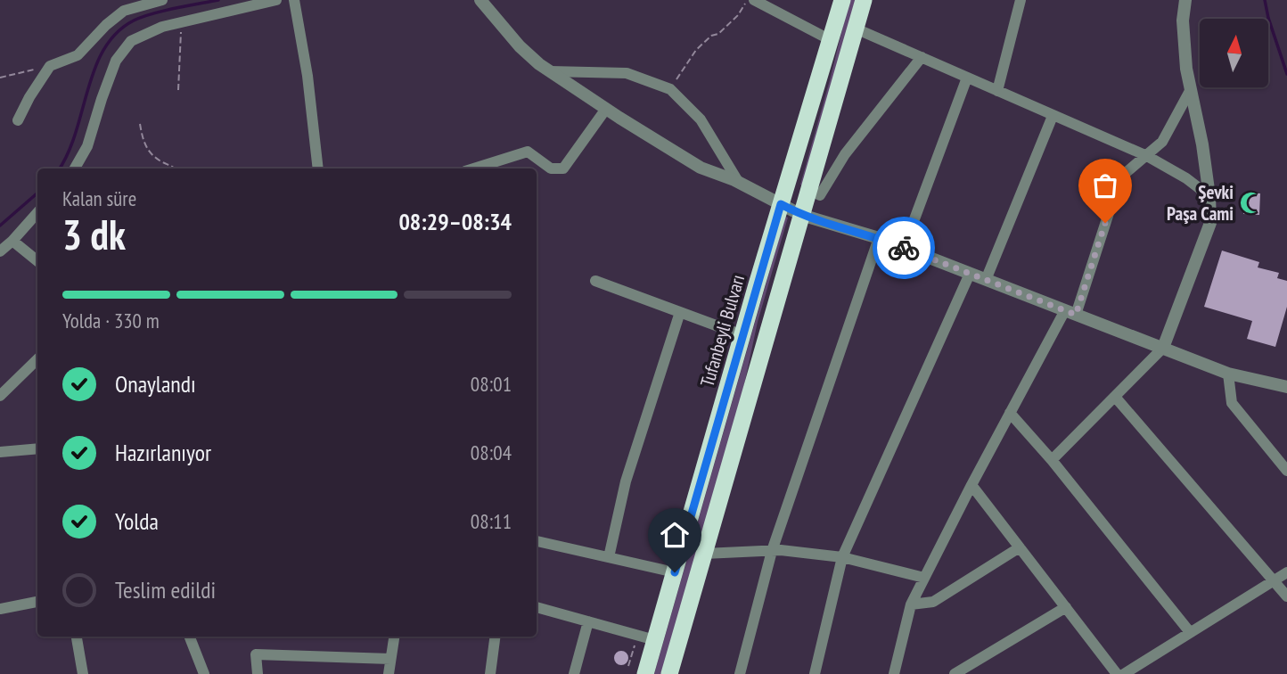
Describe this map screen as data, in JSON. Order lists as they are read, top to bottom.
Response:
{
  "streets": {
    "highway": ["Tufanbeyli Bulvarı"]
  },
  "places": {
    "mosque": ["Şevki Paşa Cami"]
  },
  "north": "top",
  "page": {
    "heading": ["3 dk", "Kalan süre", "08:29–08:34"],
    "bar": "Yolda · 330 m",
    "list": [
      ["Onaylandı", "08:01"],
      ["Hazırlanıyor", "08:04"],
      ["Yolda", "08:11"],
      "Teslim edildi"
    ]
  }
}
